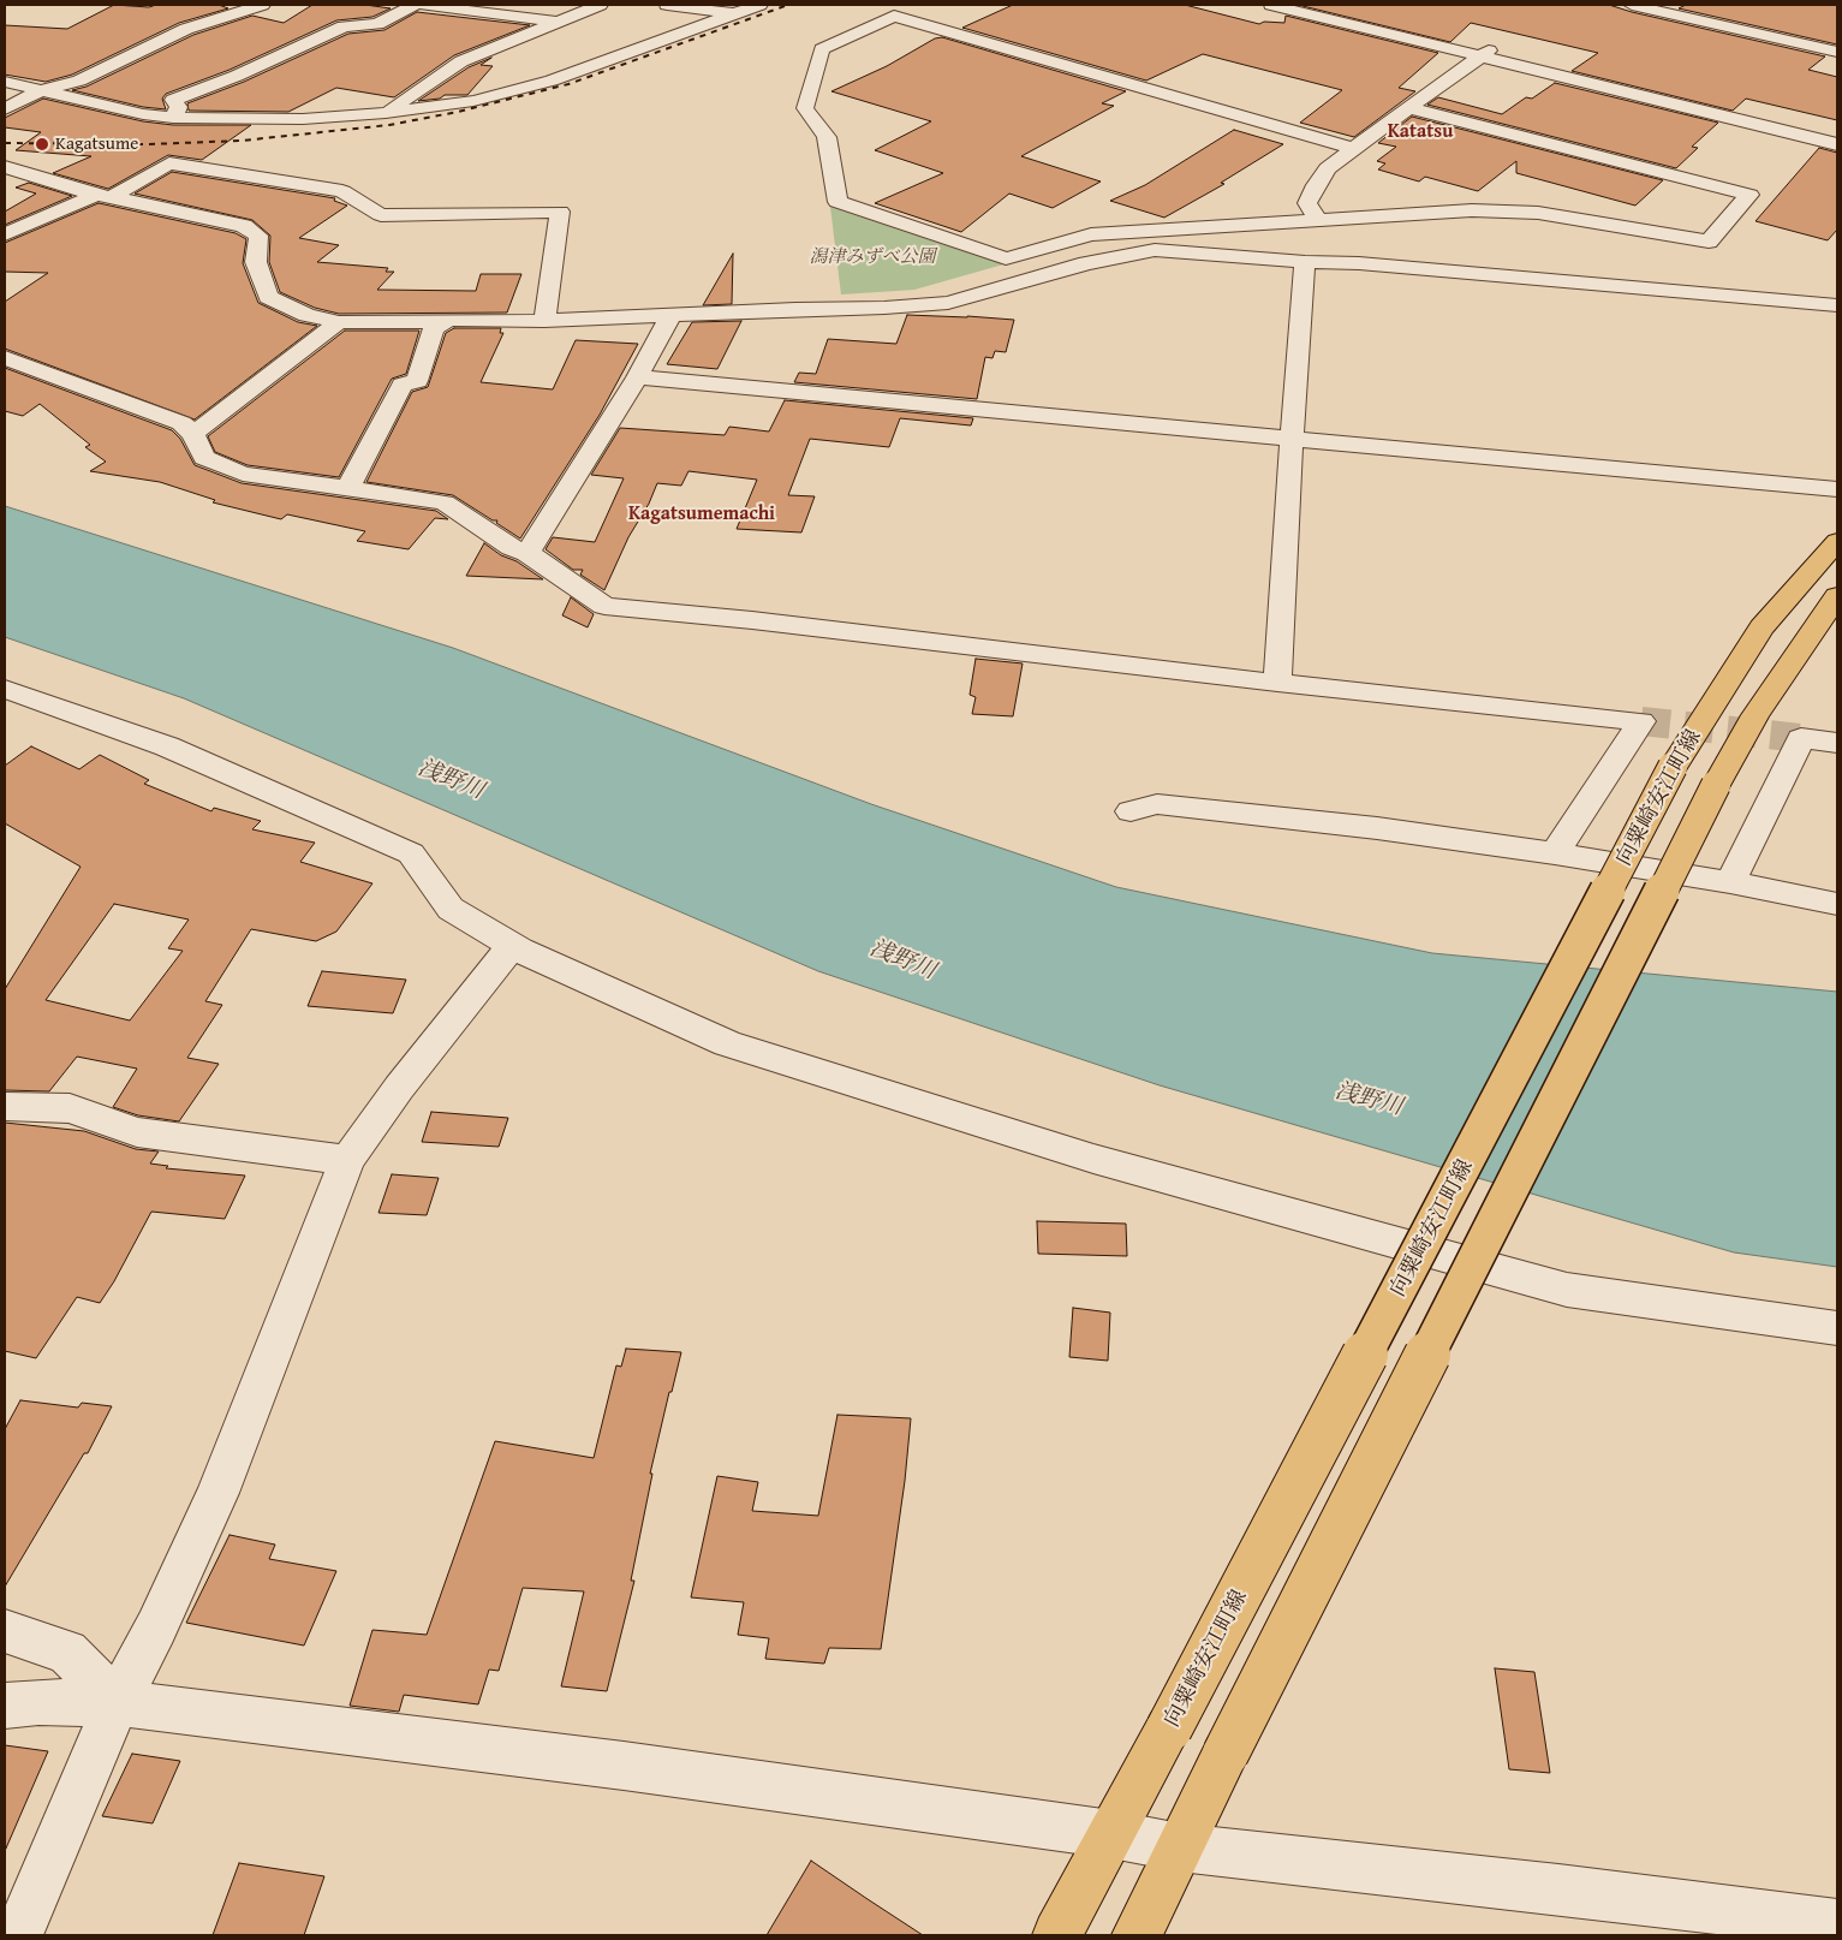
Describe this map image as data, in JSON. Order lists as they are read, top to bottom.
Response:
{
  "streets": {
    "main road": ["向粟崎安江町線"]
  },
  "districts": ["Katatsu", "Kagatsumemachi"],
  "water": ["浅野川"],
  "parks": ["潟津みずべ公園"],
  "places": ["Kagatsume"]
}
